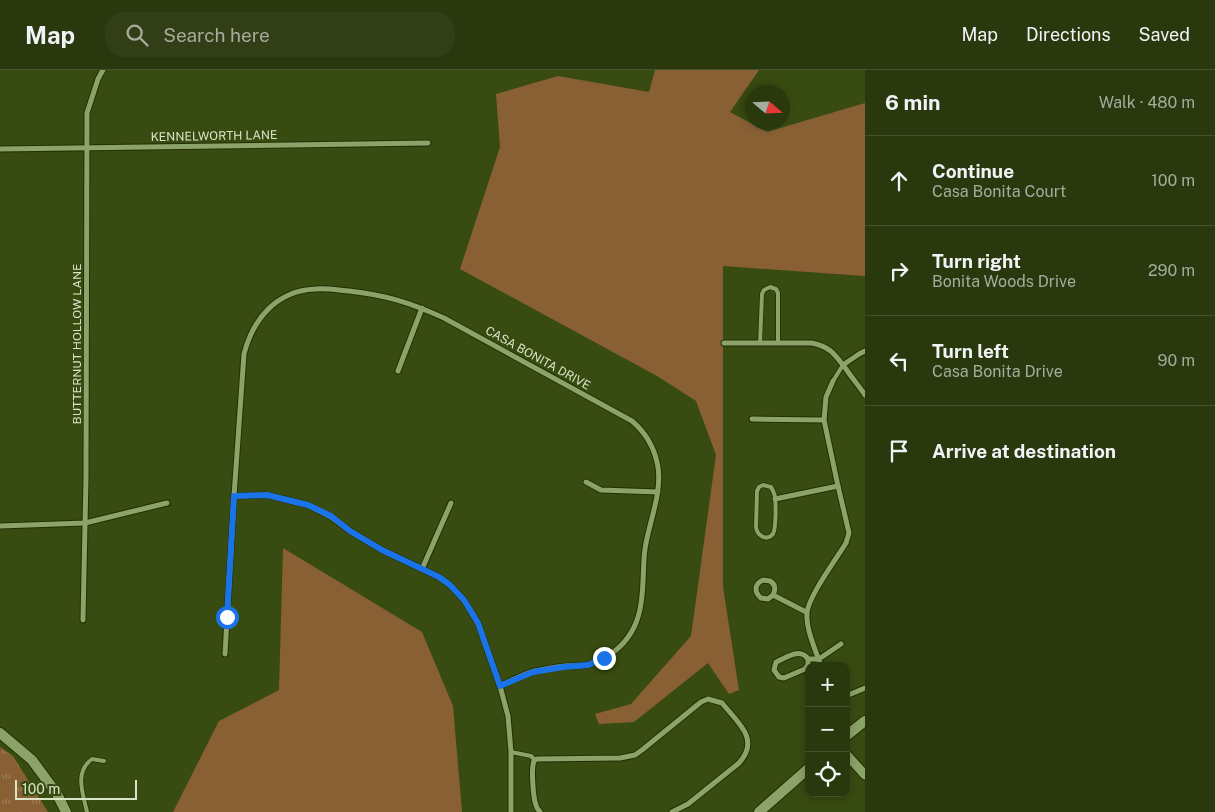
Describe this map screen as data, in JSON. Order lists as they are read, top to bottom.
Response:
{
  "streets": {
    "street": ["KENNELWORTH LANE", "BUTTERNUT HOLLOW LANE", "CASA BONITA DRIVE"]
  },
  "crossings": [
    ["KENNELWORTH LANE", "BUTTERNUT HOLLOW LANE"]
  ],
  "scale_bar": "100 m",
  "north": "right",
  "page": {
    "header": "Map",
    "search": "Search here",
    "nav": ["Map", "Directions", "Saved"],
    "heading": ["6 min", "Walk · 480 m"],
    "list": [
      ["Continue", "Casa Bonita Court", "100 m"],
      ["Turn right", "Bonita Woods Drive", "290 m"],
      ["Turn left", "Casa Bonita Drive", "90 m"],
      "Arrive at destination"
    ],
    "map_buttons": ["+", "−"],
    "scale": "100 m"
  }
}
